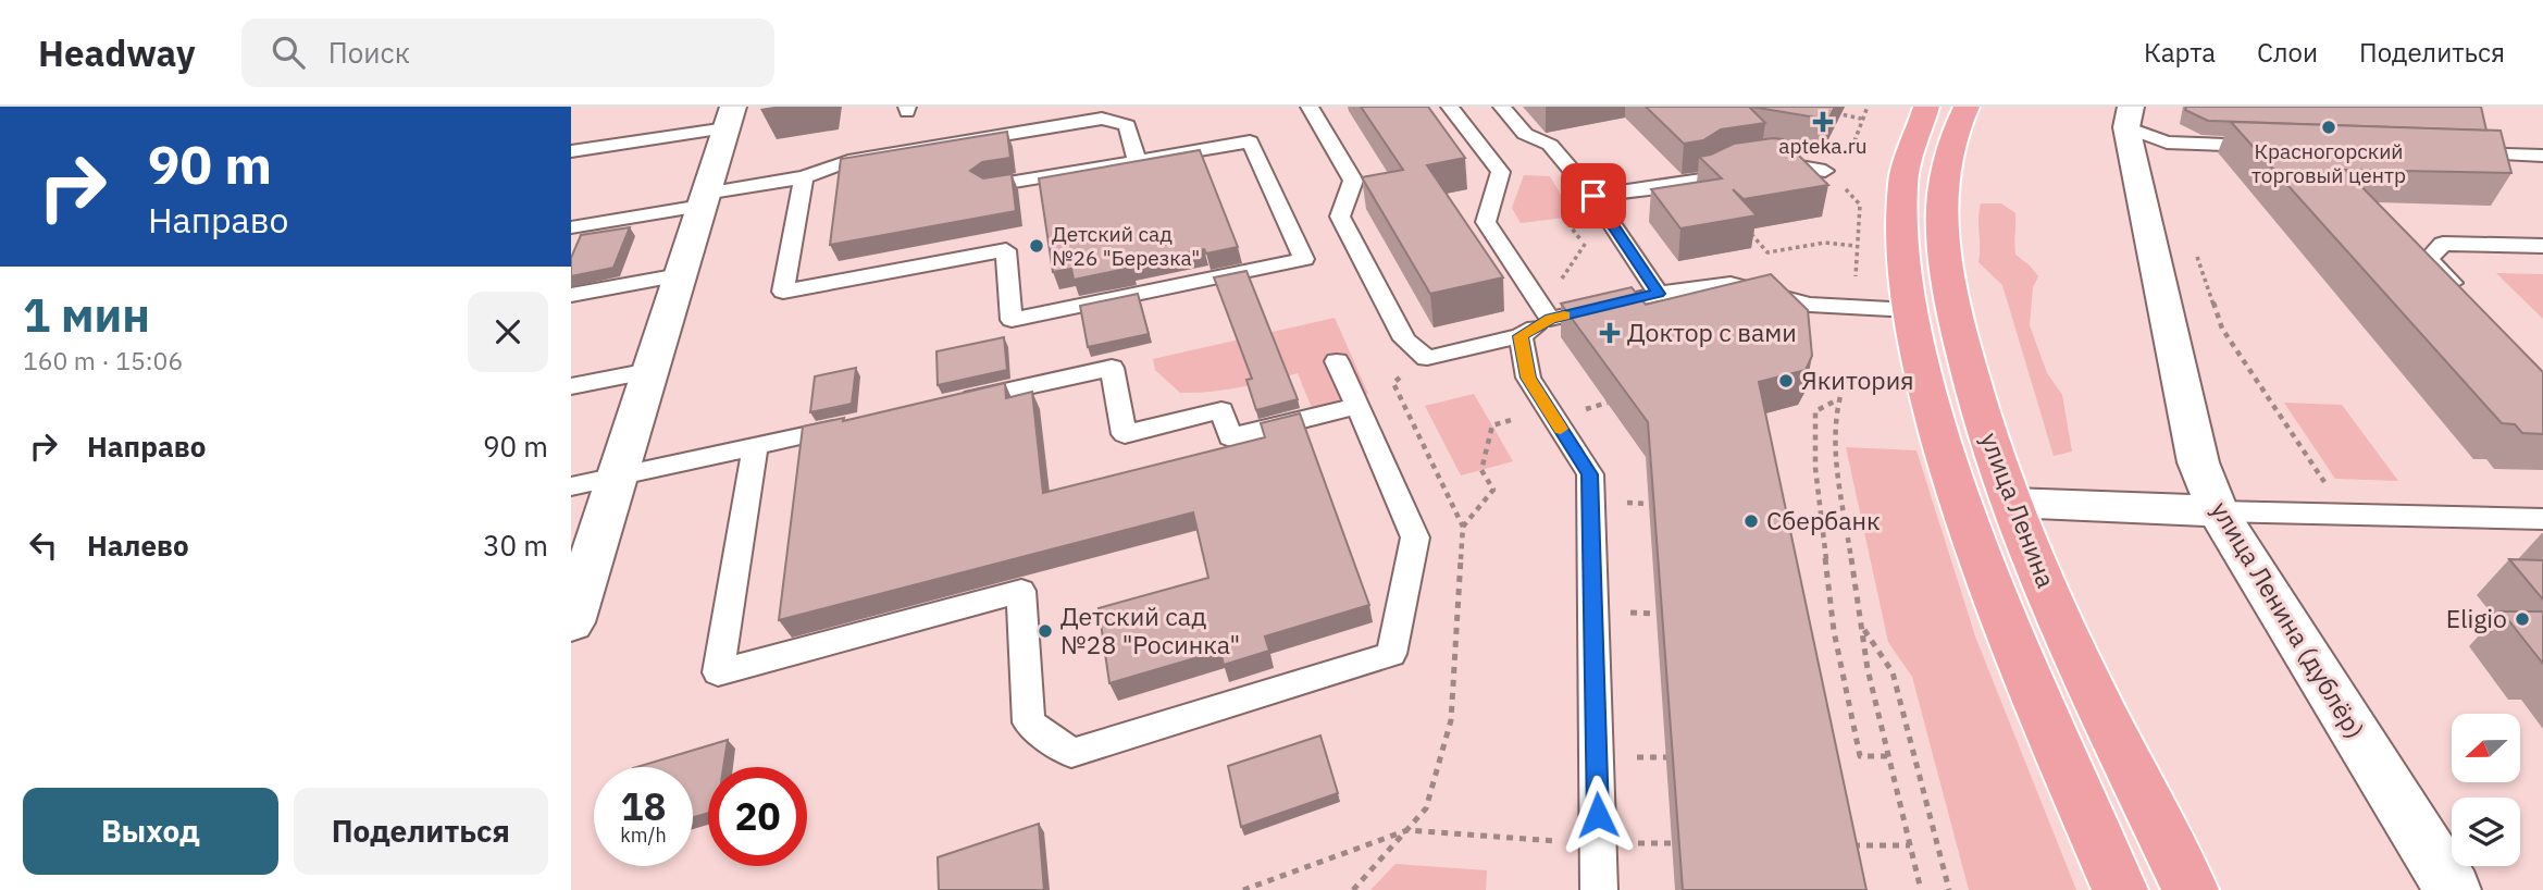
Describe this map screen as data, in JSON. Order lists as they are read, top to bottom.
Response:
{
  "streets": {
    "main road": ["улица Ленина"],
    "street": ["улица Ленина (дублёр)"]
  },
  "places": {
    "health": ["apteka.ru", "Доктор с вами"],
    "other": [
      "Красногорский торговый центр",
      "Детский сад №26 \"Березка\"",
      "Якитория",
      "Сбербанк",
      "Eligio",
      "Детский сад №28 \"Росинка\""
    ]
  },
  "north": "left",
  "page": {
    "header": "Headway",
    "search": "Поиск",
    "nav": ["Карта", "Слои", "Поделиться"],
    "turn": ["90 m", "Направо"],
    "heading": ["1 мин", "160 m · 15:06"],
    "list": [
      {
        "name": "Направо",
        "value": "90 m"
      },
      {
        "name": "Налево",
        "value": "30 m"
      }
    ],
    "speed": "18 km/h",
    "limit": "20",
    "buttons": ["Выход", "Поделиться"]
  }
}
